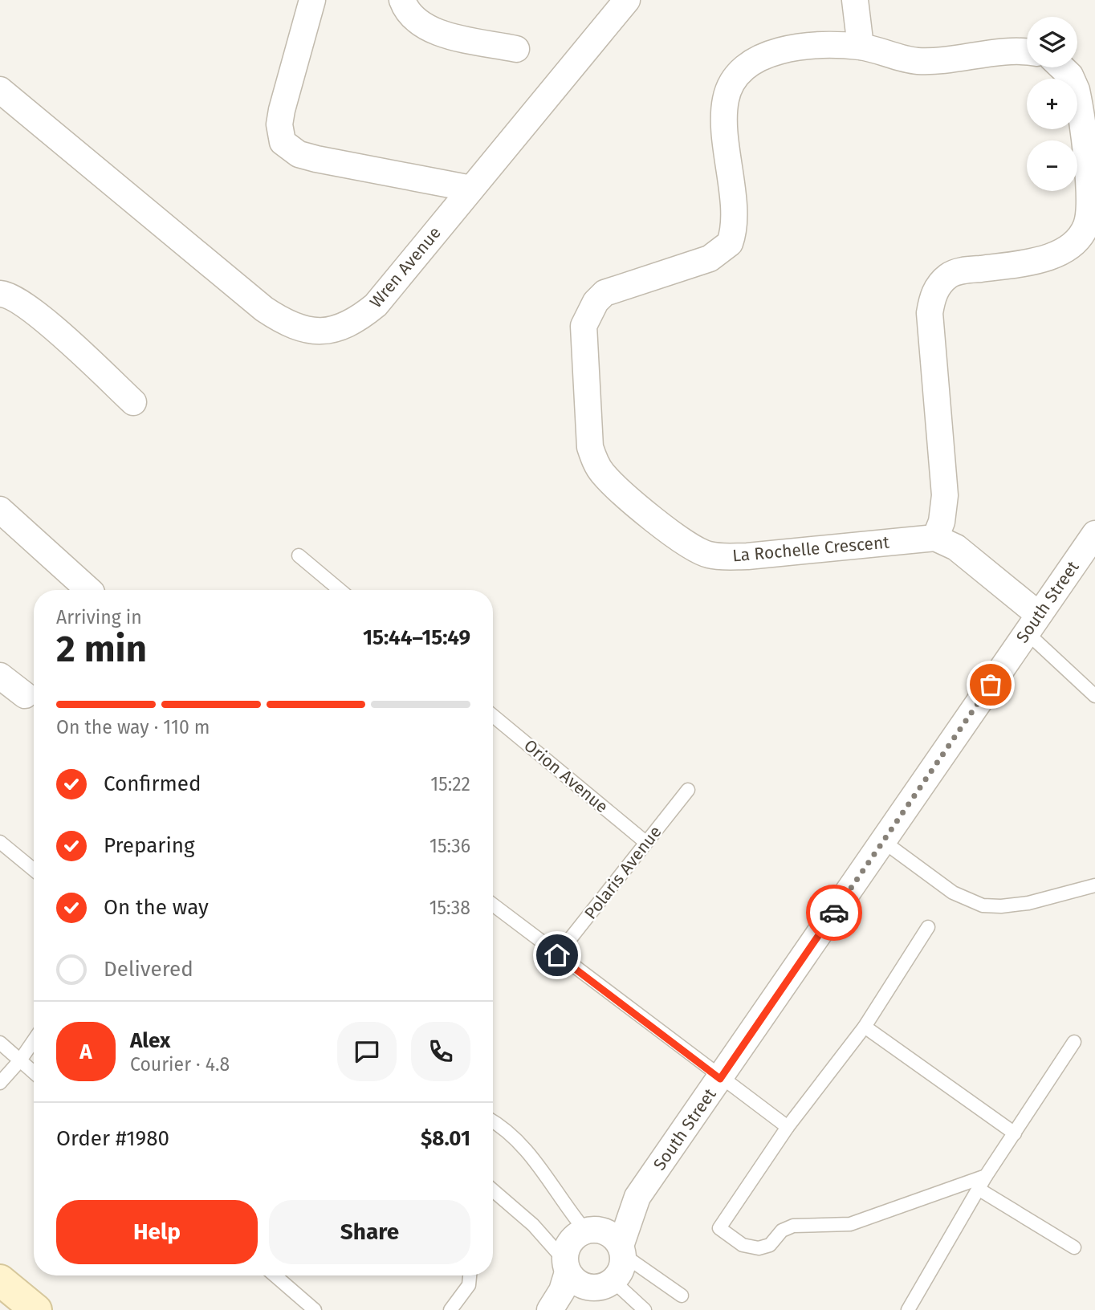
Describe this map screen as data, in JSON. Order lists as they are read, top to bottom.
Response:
{
  "streets": {
    "street": ["Wren Avenue", "La Rochelle Crescent", "South Street"],
    "lane": ["Orion Avenue", "Polaris Avenue"]
  },
  "crossings": [
    ["Orion Avenue", "Polaris Avenue"]
  ],
  "page": {
    "map_buttons": ["+", "−"],
    "heading": ["2 min", "Arriving in", "15:44–15:49"],
    "panel": [
      "Alex",
      "Courier · 4.8",
      "Order #1980",
      "$8.01"
    ],
    "bar": "On the way · 110 m",
    "list": [
      ["Confirmed", "15:22"],
      ["Preparing", "15:36"],
      ["On the way", "15:38"],
      "Delivered"
    ],
    "round": "A",
    "buttons": ["Help", "Share"]
  }
}
